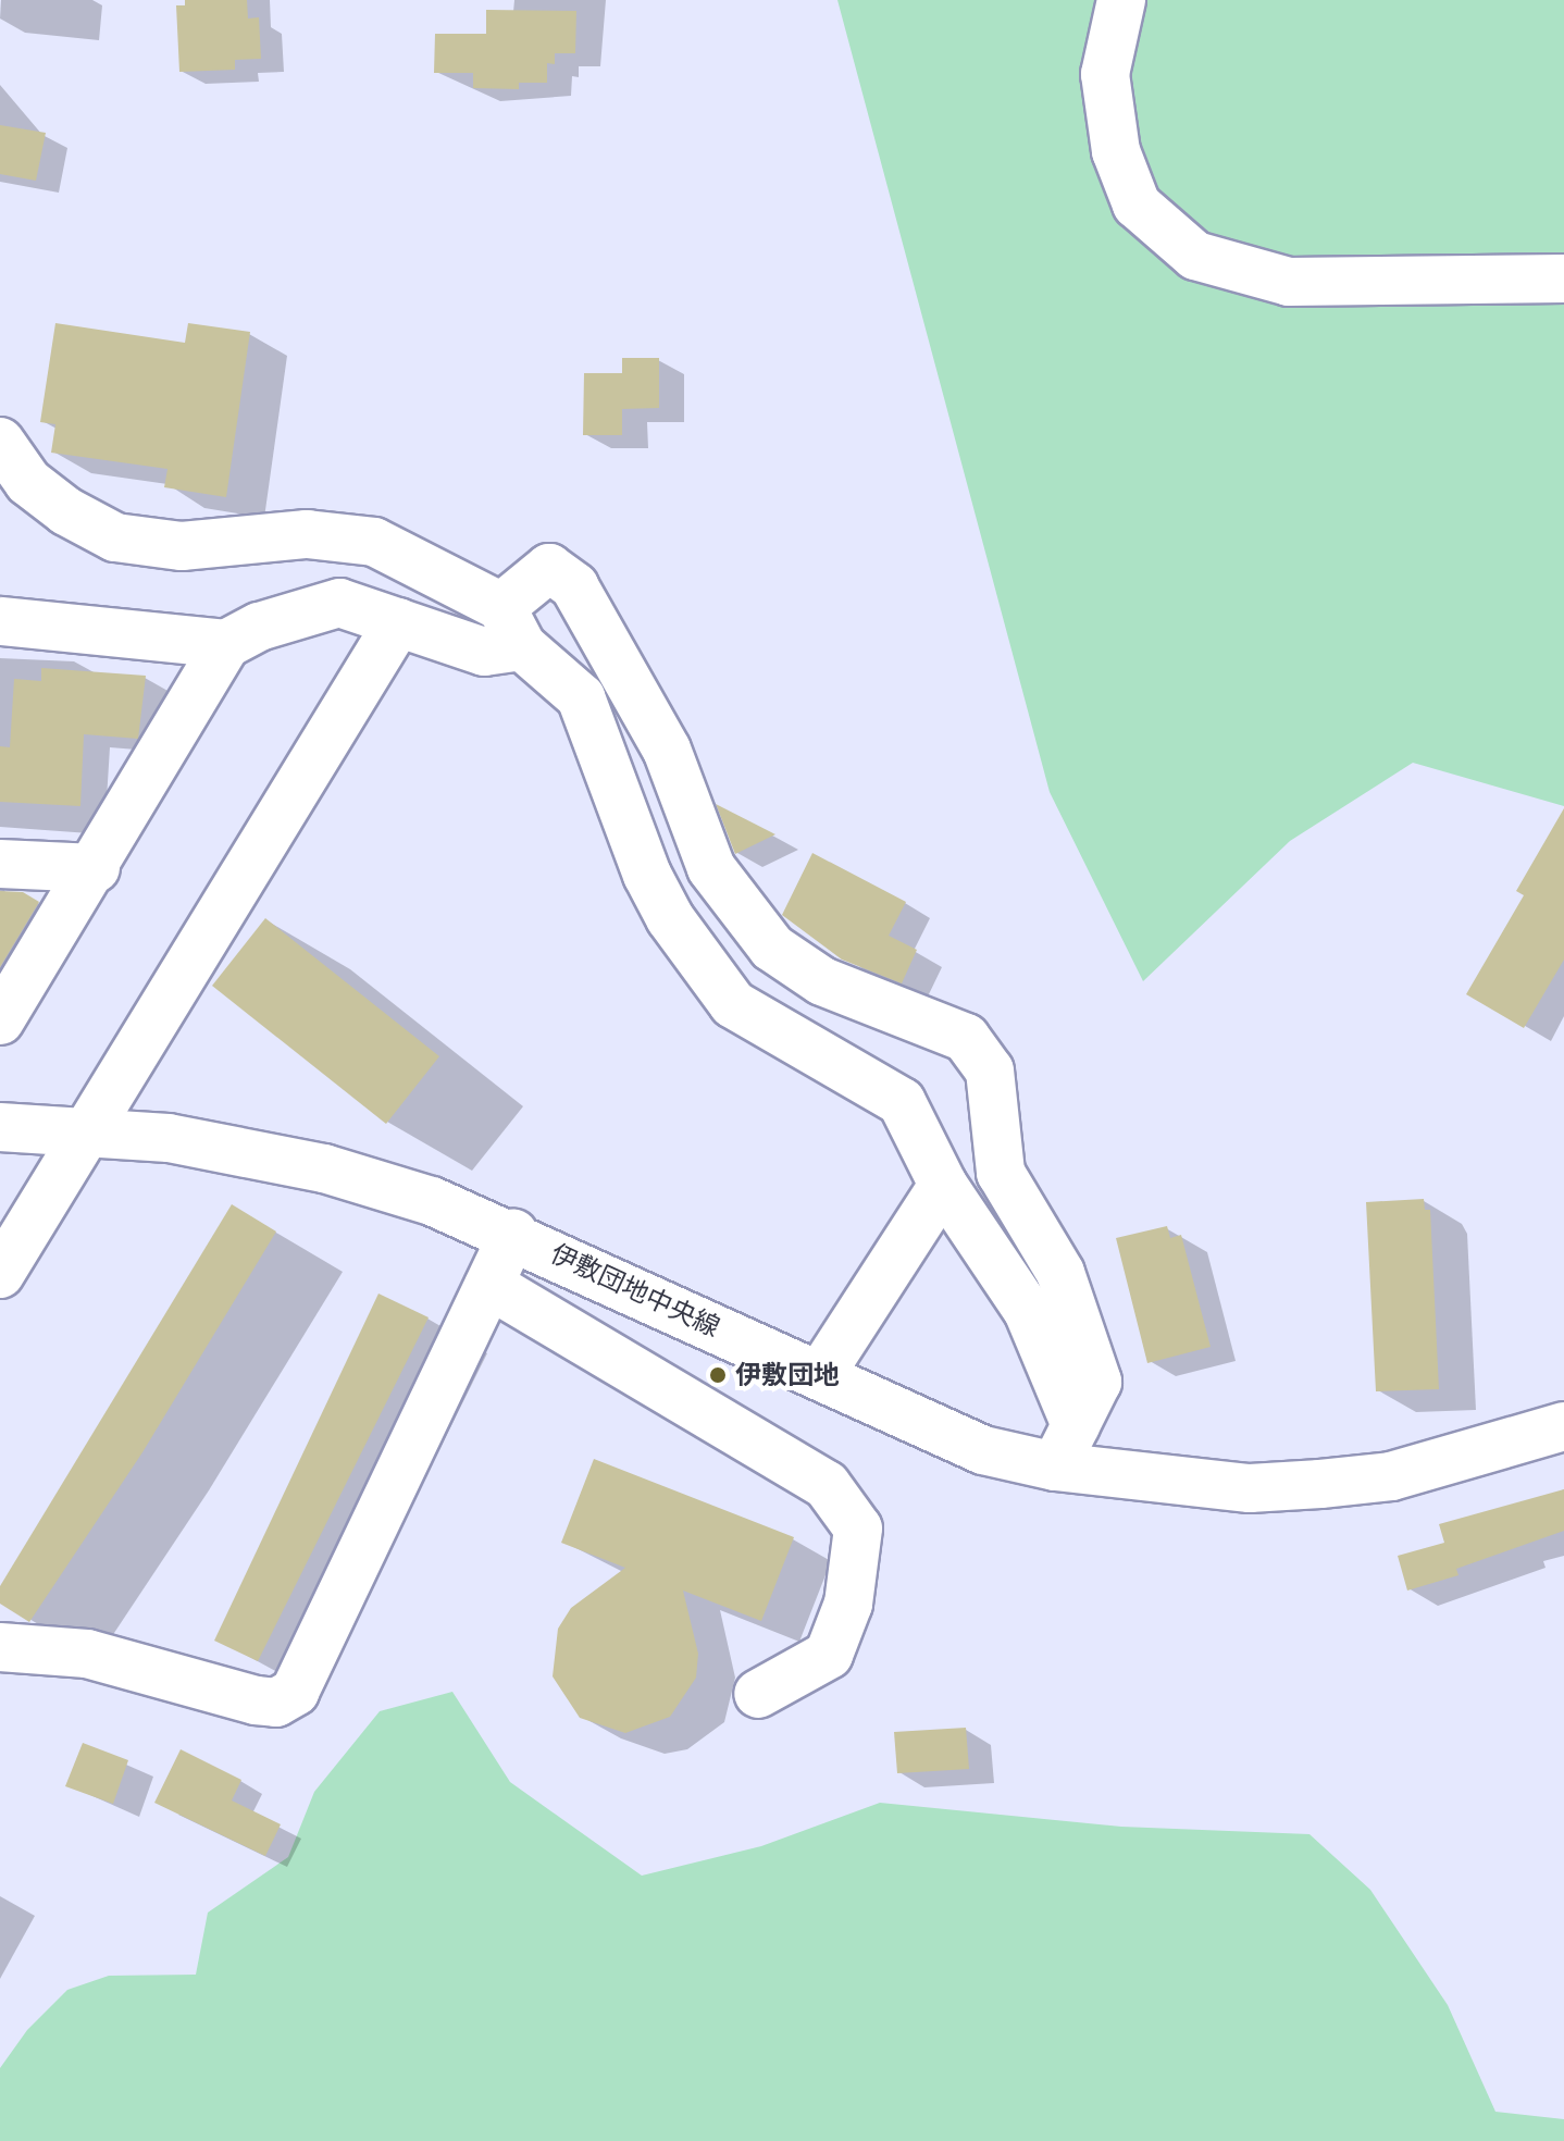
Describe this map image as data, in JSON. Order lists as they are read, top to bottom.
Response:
{
  "streets": {
    "street": ["伊敷団地中央線"]
  },
  "places": ["伊敷団地"]
}
